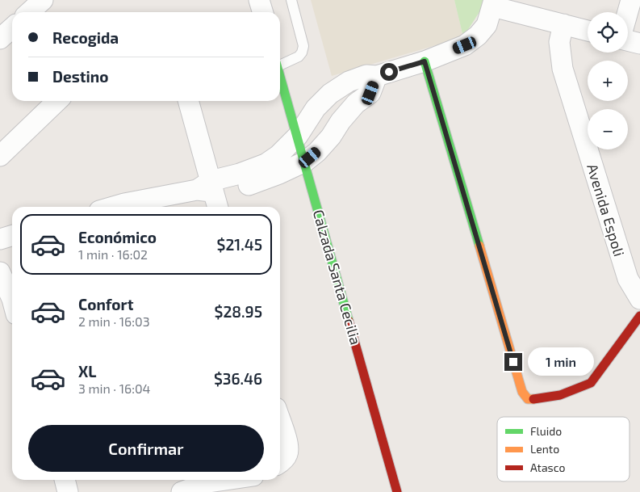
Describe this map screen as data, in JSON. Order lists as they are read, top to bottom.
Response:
{
  "streets": {
    "street": ["Avenida Espoli", "Calzada Santa Cecilia"]
  },
  "legend": ["Fluido", "Lento", "Atasco"],
  "page": {
    "map_buttons": ["+", "−"],
    "banner": ["Recogida", "Destino"],
    "list": [
      {
        "name": "Económico",
        "note": "1 min · 16:02",
        "value": "$21.45"
      },
      {
        "name": "Confort",
        "note": "2 min · 16:03",
        "value": "$28.95"
      },
      {
        "name": "XL",
        "note": "3 min · 16:04",
        "value": "$36.46"
      }
    ],
    "bubble": "1 min",
    "buttons": "Confirmar"
  }
}
